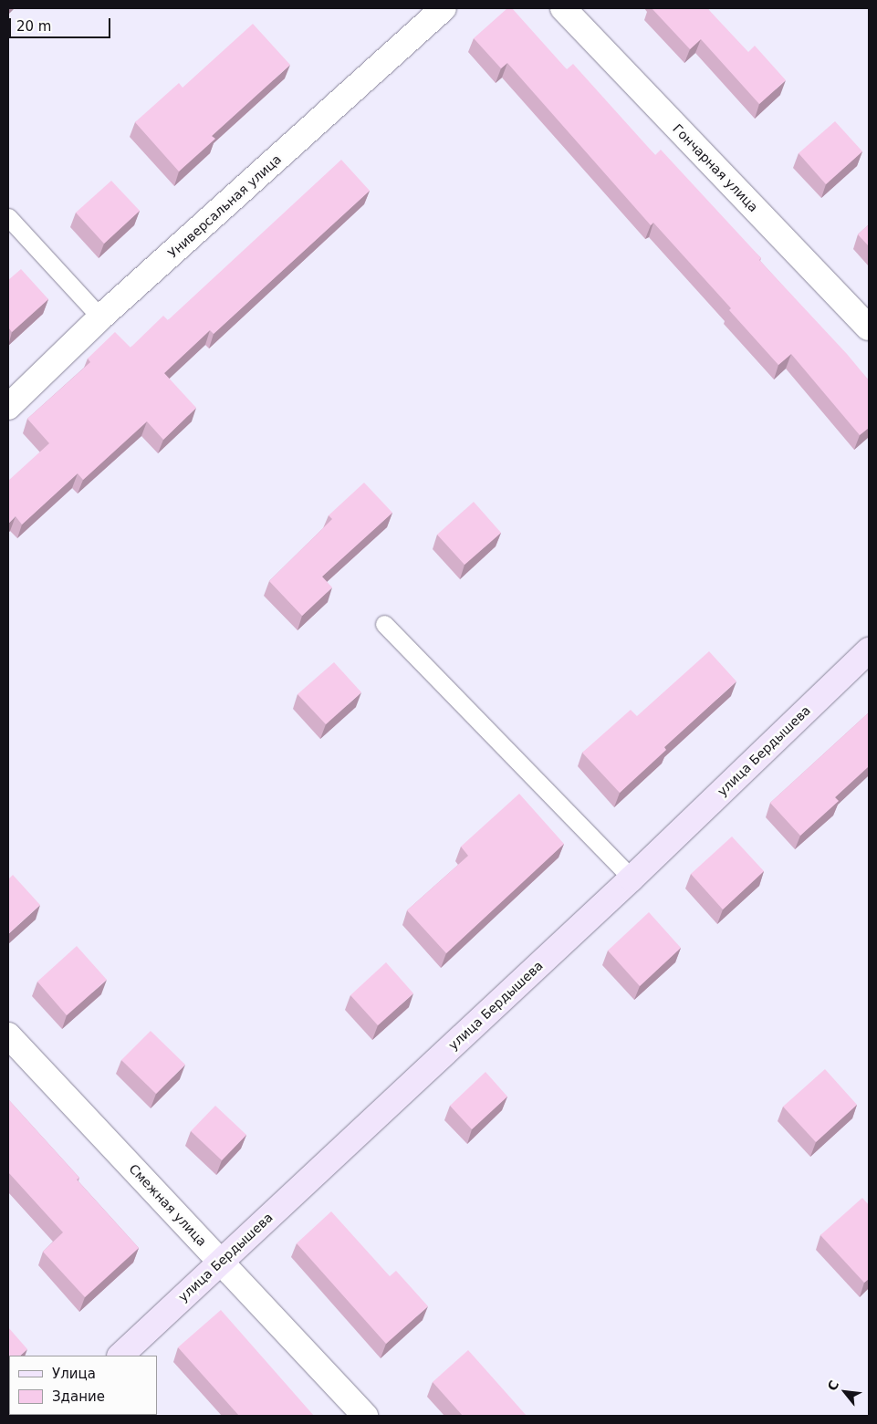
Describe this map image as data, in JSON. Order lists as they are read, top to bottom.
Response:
{
  "streets": {
    "street": [
      "Гончарная улица",
      "Универсальная улица",
      "улица Бердышева",
      "Смежная улица"
    ]
  },
  "crossings": [
    ["улица Бердышева", "Смежная улица"]
  ],
  "legend": ["Улица", "Здание"],
  "scale_bar": "20 m",
  "north": "top left"
}
